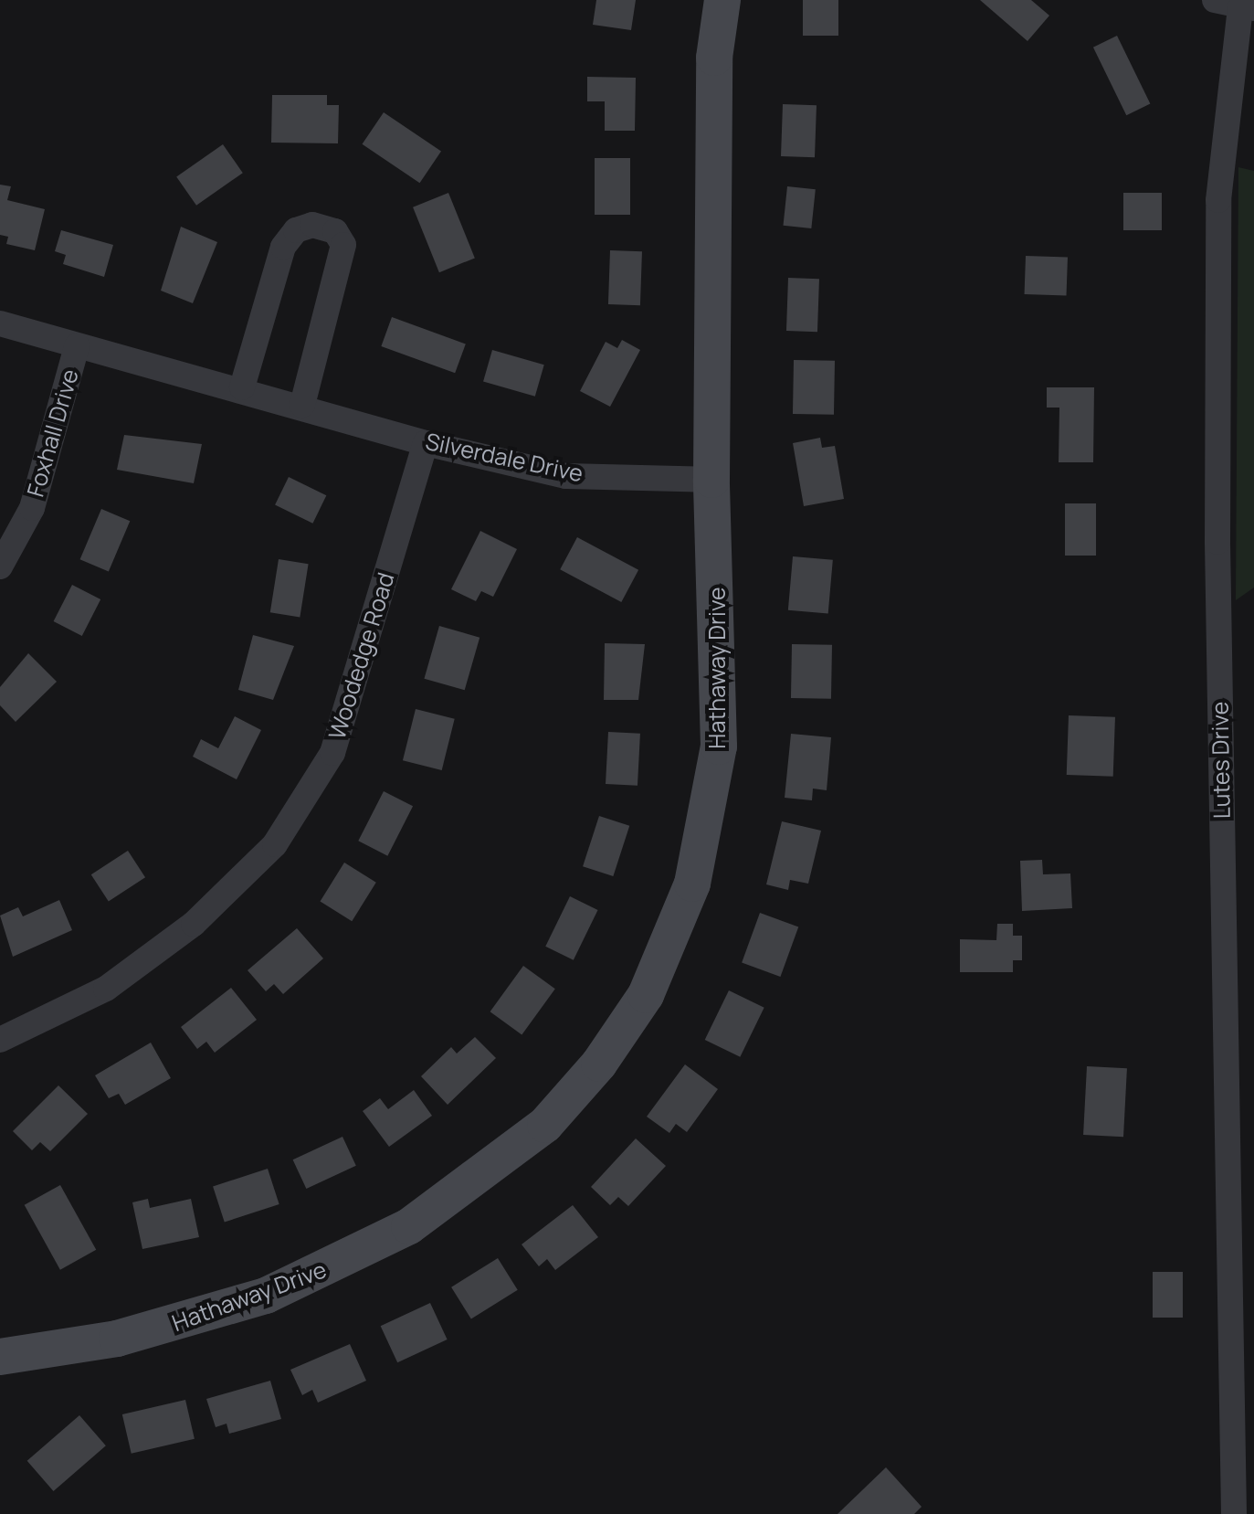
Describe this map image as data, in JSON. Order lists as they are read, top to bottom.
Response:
{
  "streets": {
    "street": [
      "Foxhall Drive",
      "Silverdale Drive",
      "Woodedge Road",
      "Hathaway Drive",
      "Lutes Drive"
    ]
  },
  "crossings": [
    ["Foxhall Drive", "Silverdale Drive"],
    ["Silverdale Drive", "Woodedge Road"],
    ["Silverdale Drive", "Hathaway Drive"]
  ]
}
